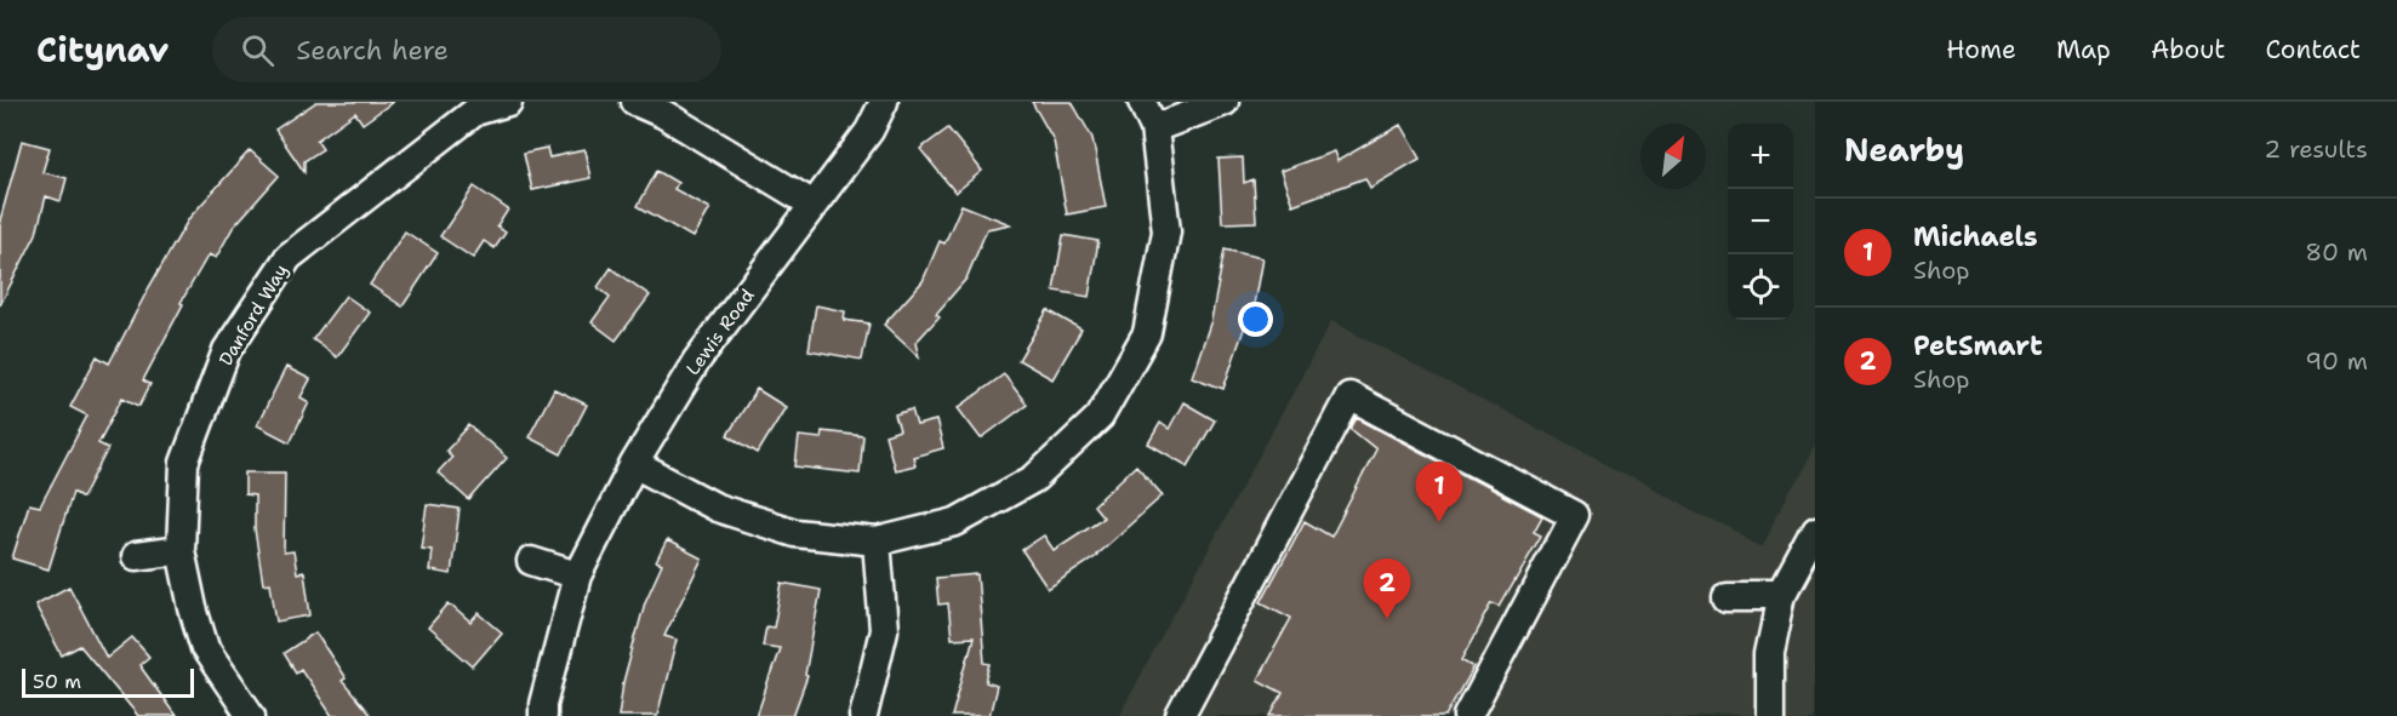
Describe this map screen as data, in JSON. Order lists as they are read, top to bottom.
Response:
{
  "streets": {
    "street": ["Danford Way", "Lewis Road"]
  },
  "scale_bar": "50 m",
  "north": "top right",
  "page": {
    "header": "Citynav",
    "search": "Search here",
    "nav": [
      "Home",
      "Map",
      "About",
      "Contact"
    ],
    "heading": ["Nearby", "2 results"],
    "map_buttons": ["+", "−"],
    "list": [
      {
        "mark": "1",
        "name": "Michaels",
        "note": "Shop",
        "value": "80 m"
      },
      {
        "mark": "2",
        "name": "PetSmart",
        "note": "Shop",
        "value": "90 m"
      }
    ],
    "pins": ["1", "2"],
    "scale": "50 m"
  }
}
